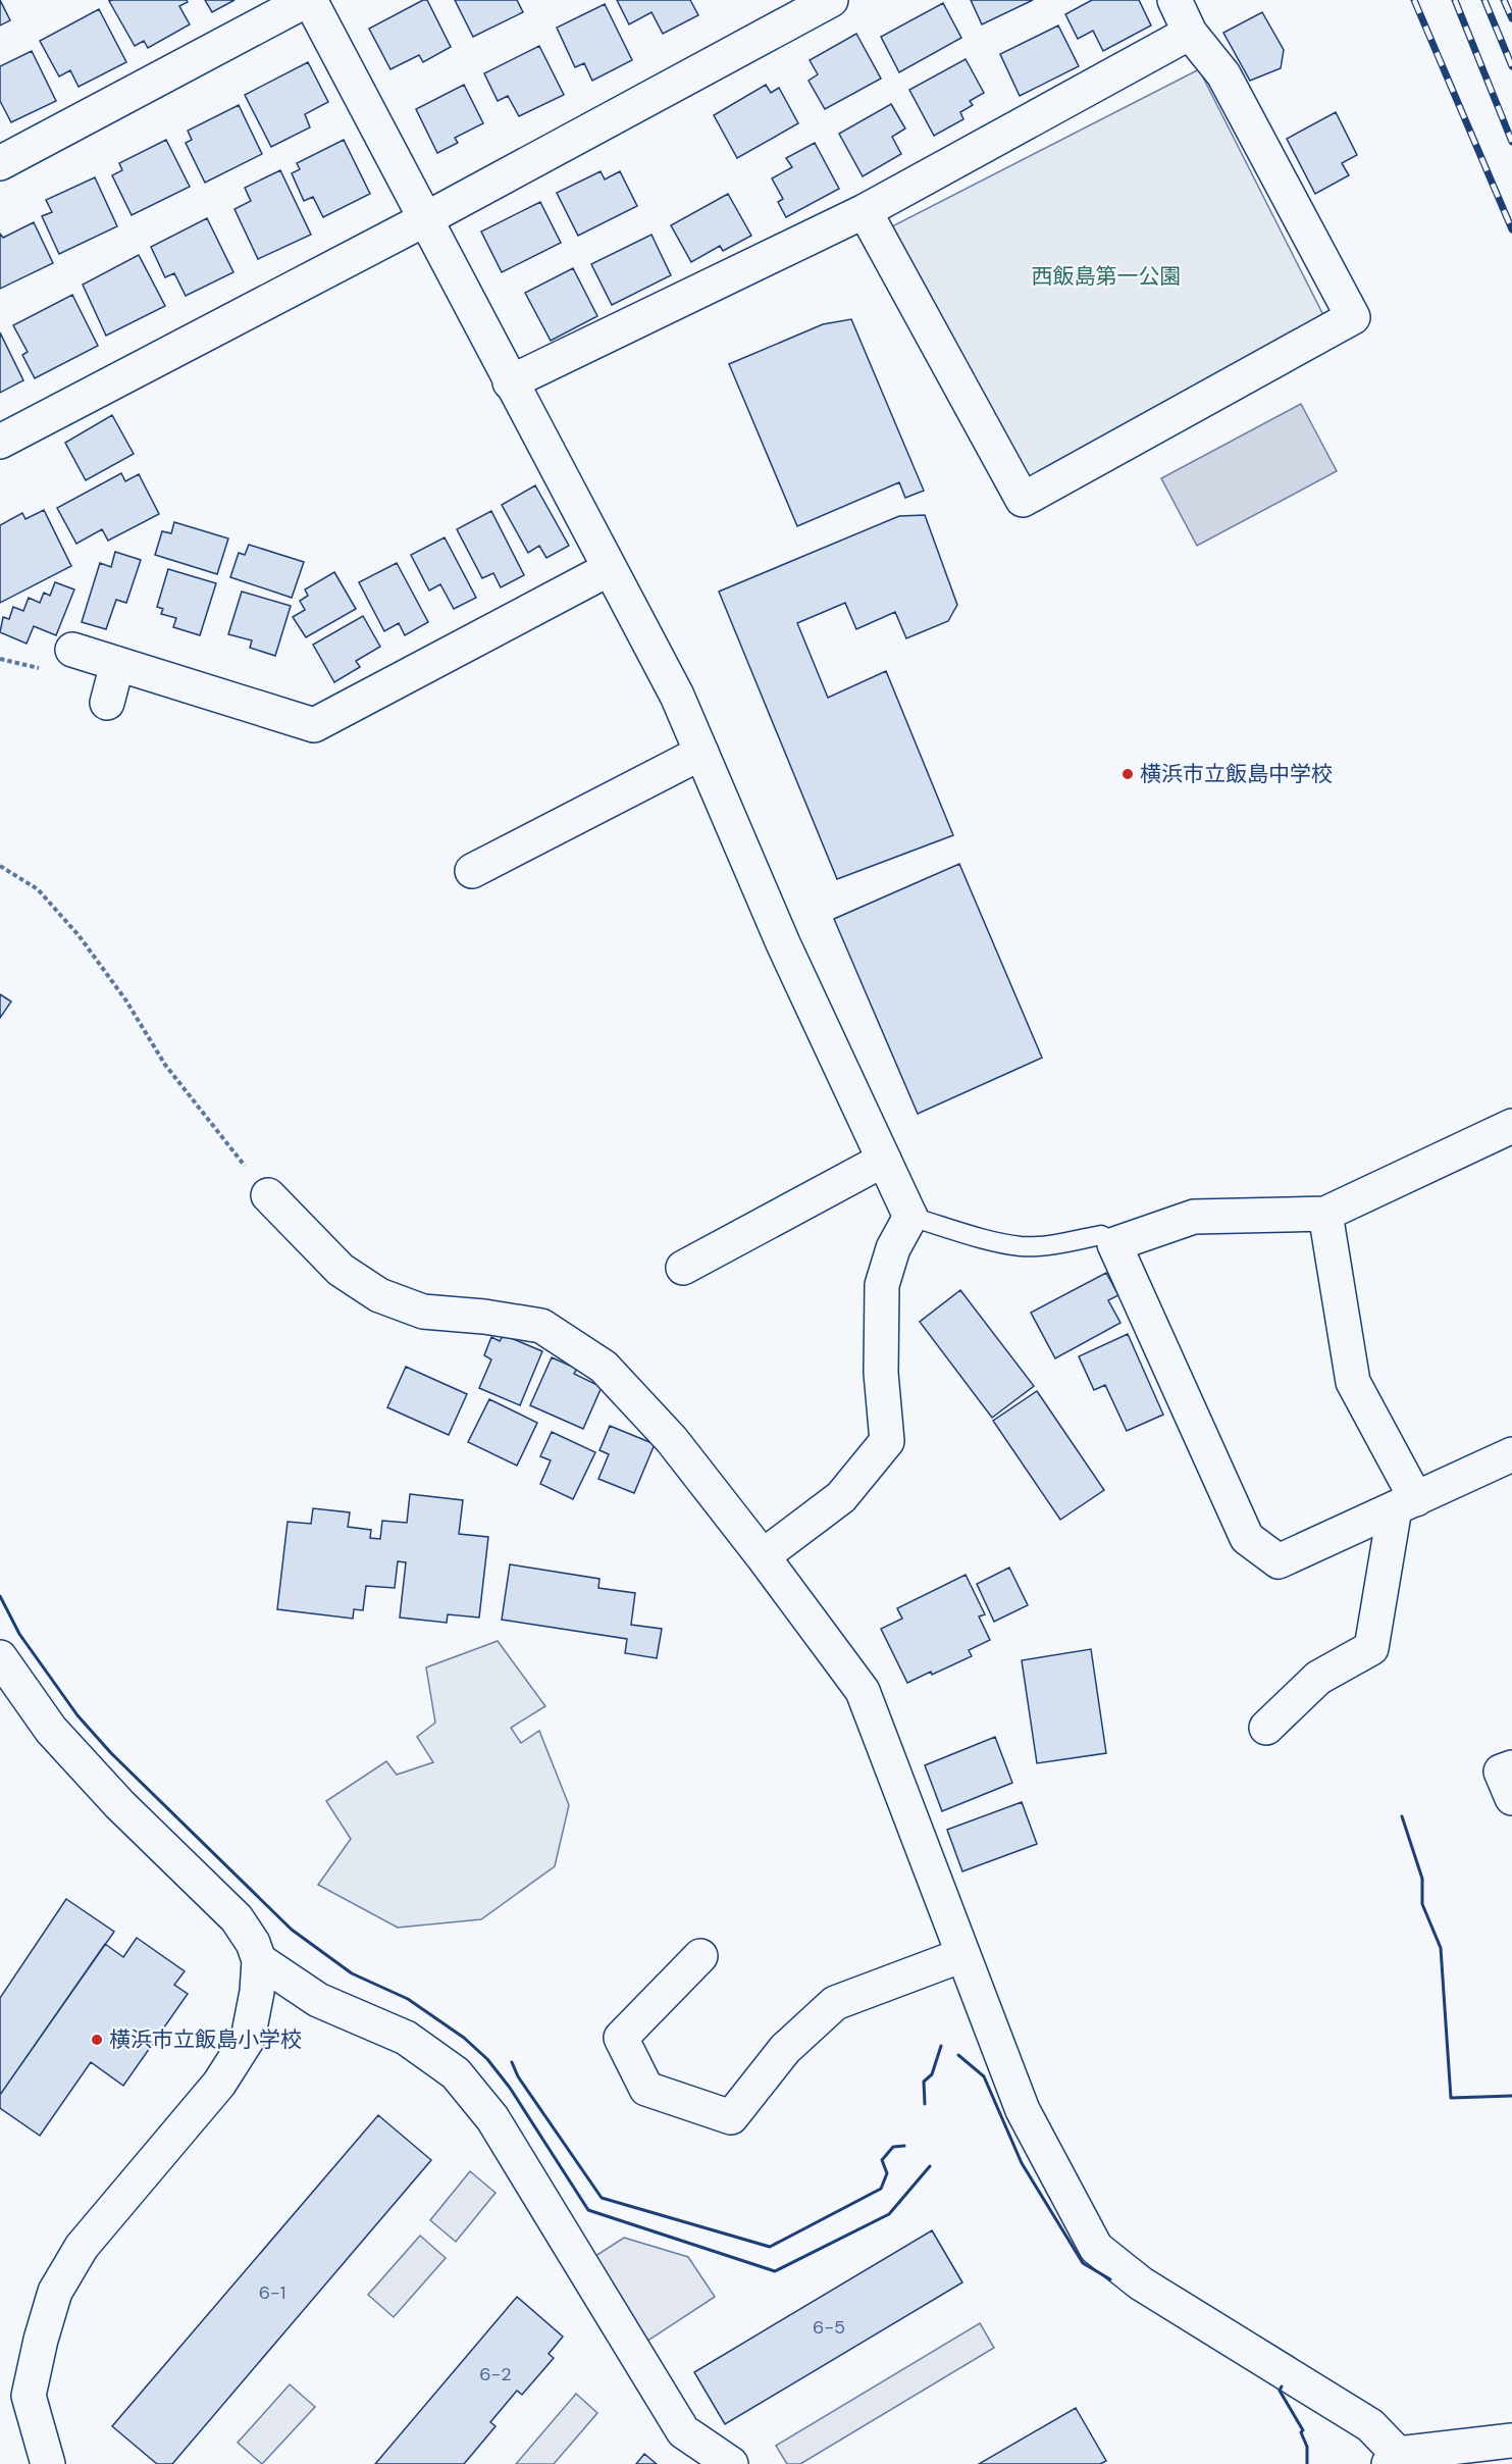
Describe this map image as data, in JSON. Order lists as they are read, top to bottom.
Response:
{
  "parks": ["西飯島第一公園"],
  "places": ["横浜市立飯島中学校", "横浜市立飯島小学校"],
  "house_numbers": ["6-1", "6-5", "6-2"]
}
